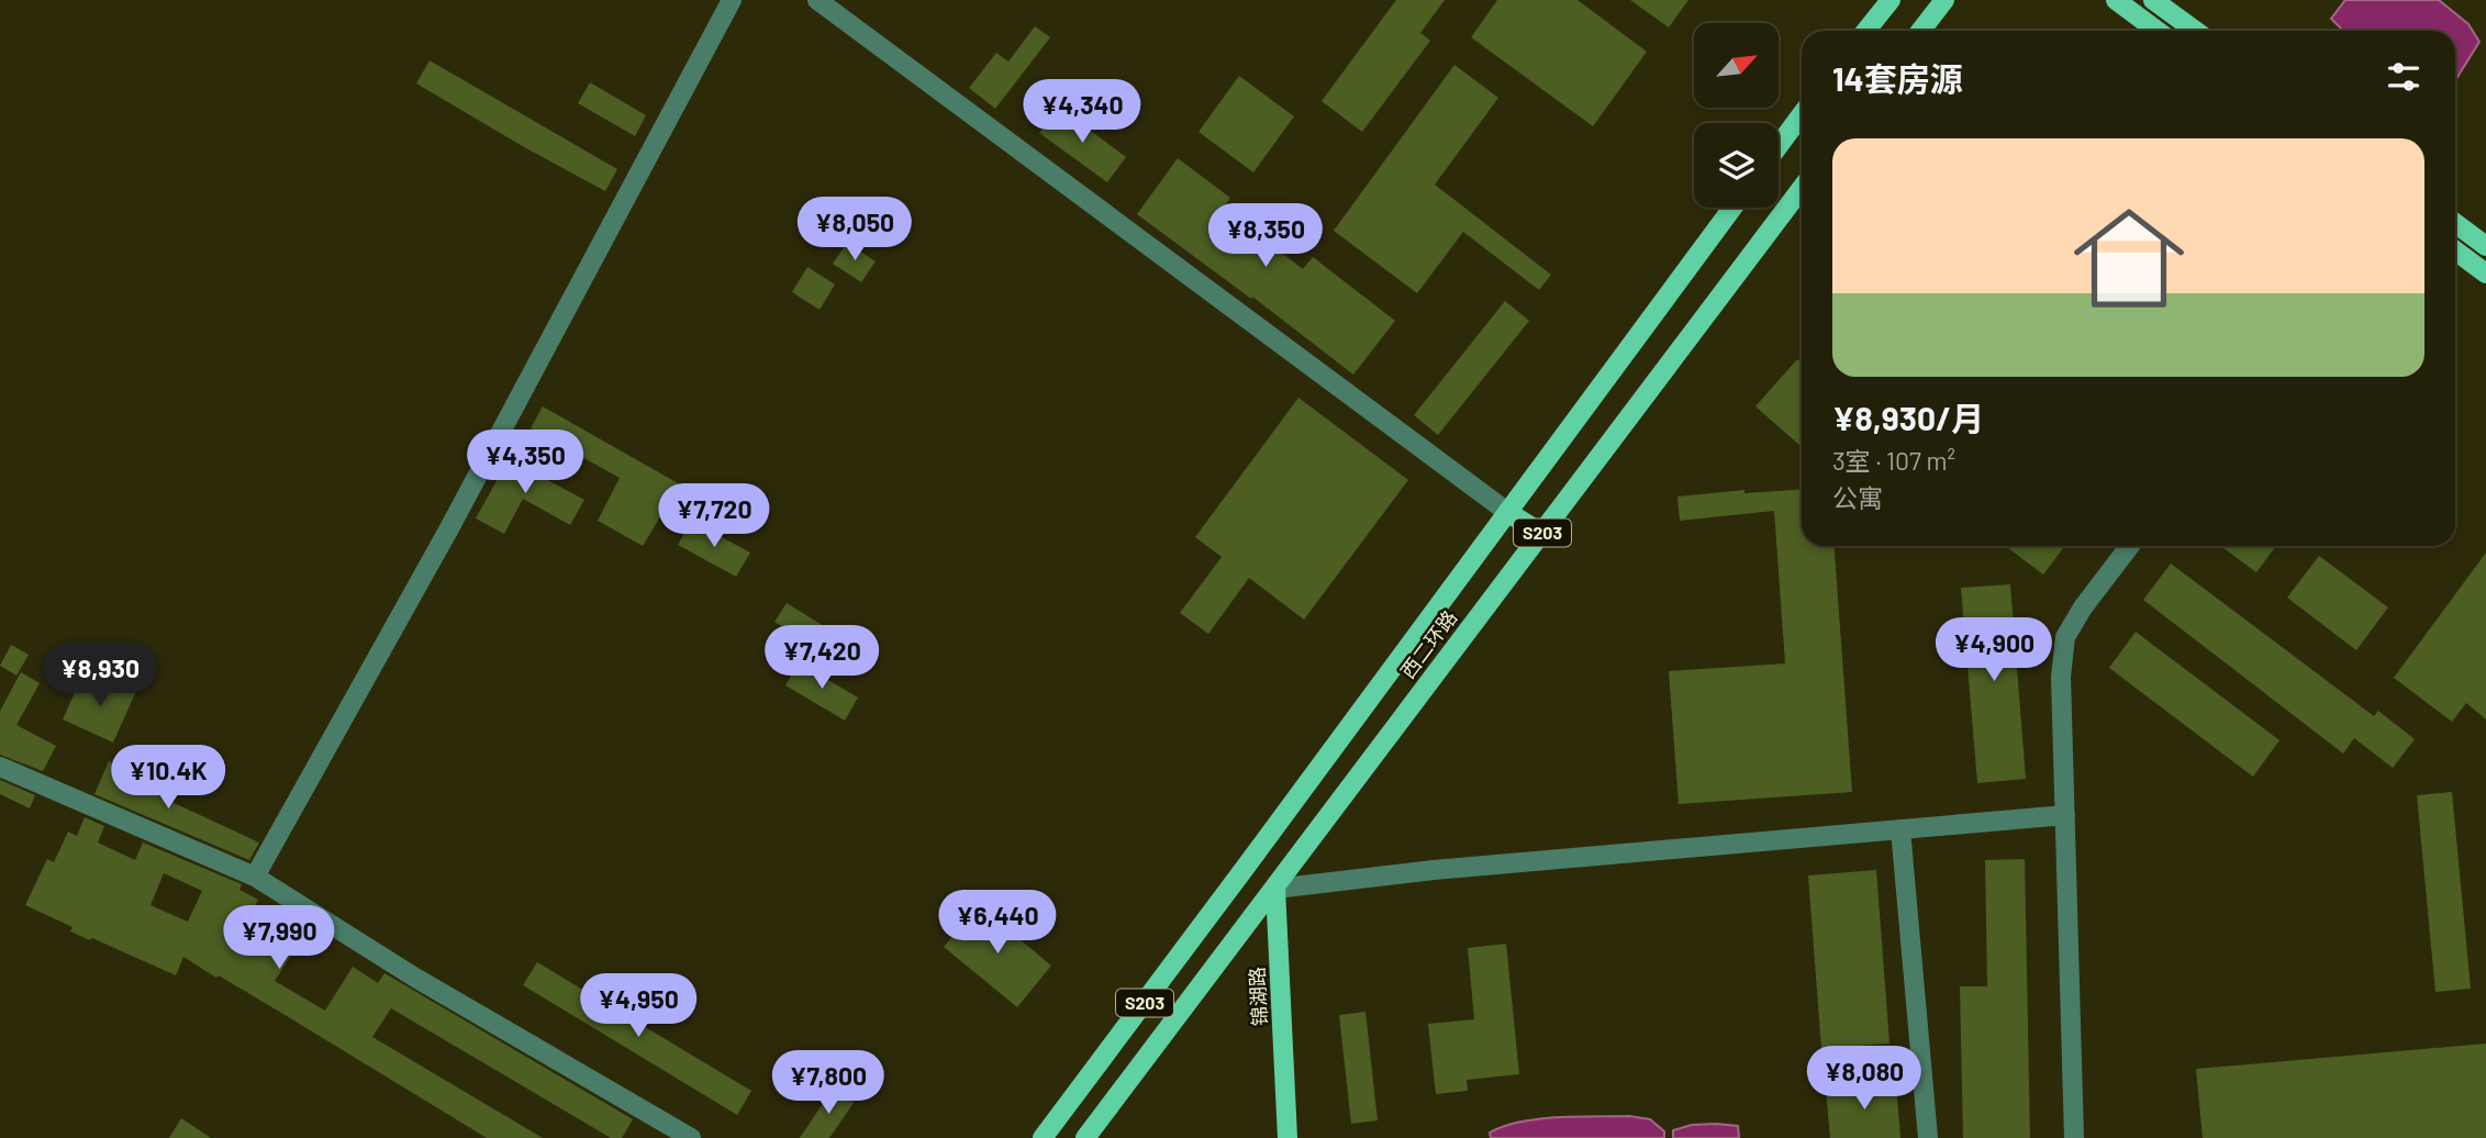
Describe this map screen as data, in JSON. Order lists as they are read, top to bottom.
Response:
{
  "streets": {
    "main road": ["S203", "西二环路", "锦湖路"]
  },
  "crossings": [
    ["西二环路", "锦湖路"]
  ],
  "north": "top right",
  "page": {
    "heading": "14套房源",
    "price": [
      "¥4,340",
      "¥8,050",
      "¥8,350",
      "¥4,350",
      "¥7,720",
      "¥4,900",
      "¥7,420",
      "¥8,930",
      "¥10.4K",
      "¥6,440",
      "¥7,990",
      "¥4,950",
      "¥8,080",
      "¥7,800"
    ],
    "list": [
      {
        "name": "¥8,930/月",
        "note": "3室 · 107 m² · 公寓"
      }
    ]
  }
}
